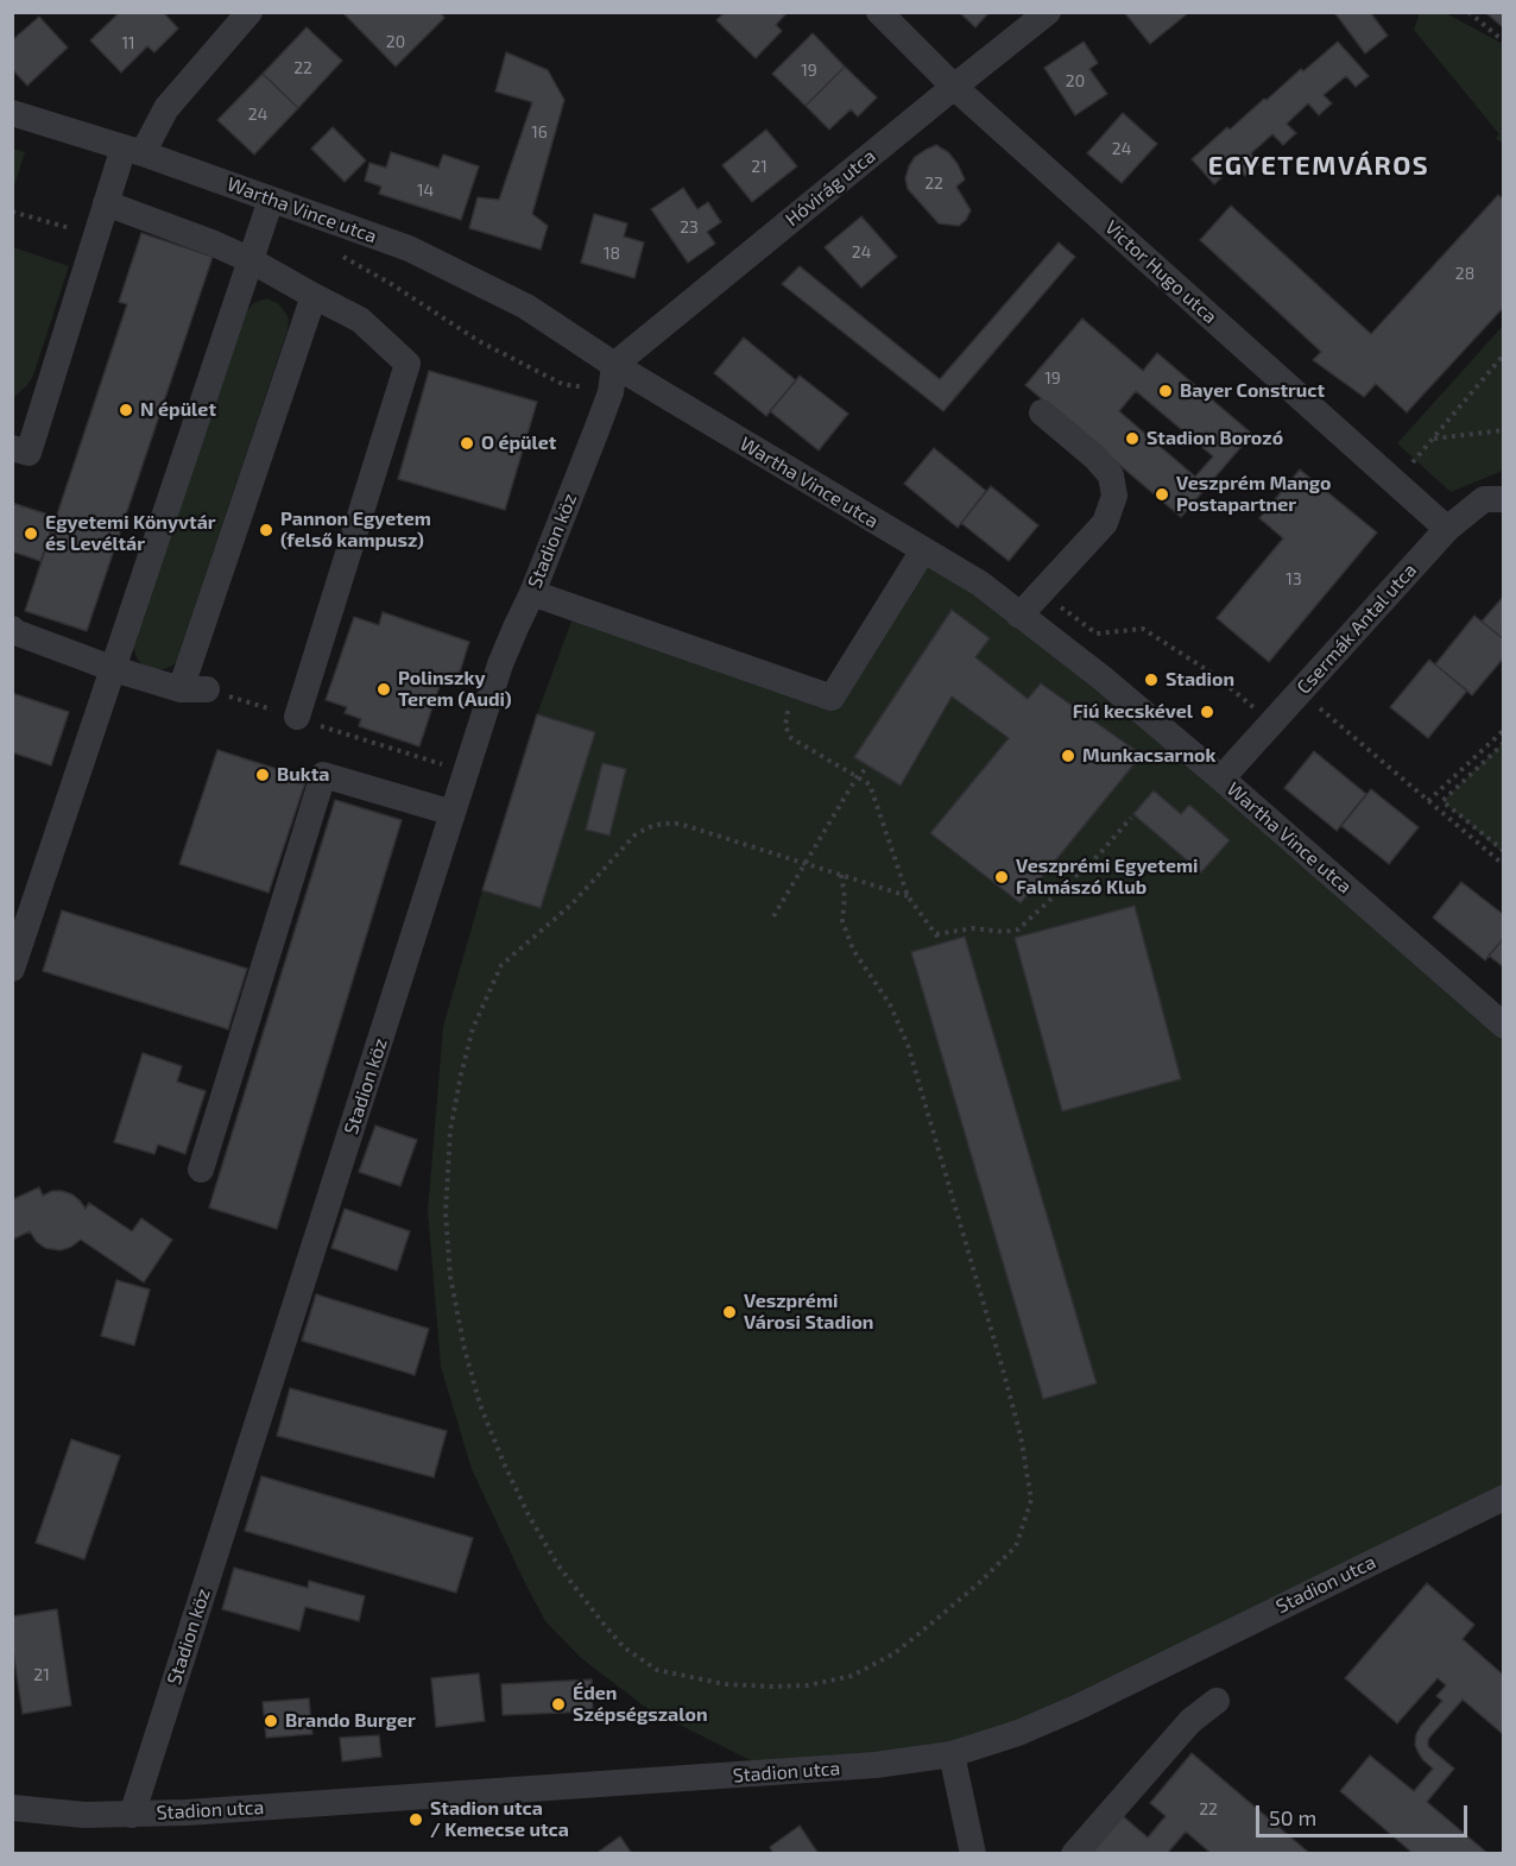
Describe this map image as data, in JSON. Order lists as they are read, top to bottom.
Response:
{
  "streets": {
    "street": [
      "Hóvirág utca",
      "Wartha Vince utca",
      "Victor Hugo utca",
      "Stadion köz",
      "Csermák Antal utca",
      "Stadion utca"
    ]
  },
  "crossings": [
    ["Hóvirág utca", "Wartha Vince utca"],
    ["Hóvirág utca", "Victor Hugo utca"],
    ["Hóvirág utca", "Stadion köz"],
    ["Wartha Vince utca", "Stadion köz"],
    ["Wartha Vince utca", "Csermák Antal utca"],
    ["Victor Hugo utca", "Csermák Antal utca"],
    ["Stadion köz", "Stadion utca"]
  ],
  "districts": ["EGYETEMVÁROS"],
  "places": [
    "Bayer Construct",
    "N épület",
    "Stadion Borozó",
    "O épület",
    "Veszprém Mango Postapartner",
    "Pannon Egyetem (felső kampusz)",
    "Egyetemi Könyvtár és Levéltár",
    "Stadion",
    "Polinszky Terem (Audi)",
    "Fiú kecskével",
    "Munkacsarnok",
    "Bukta",
    "Veszprémi Egyetemi Falmászó Klub",
    "Veszprémi Városi Stadion",
    "Éden Szépségszalon",
    "Brando Burger",
    "Stadion utca / Kemecse utca"
  ],
  "house_numbers": [
    "20",
    "11",
    "22",
    "19",
    "20",
    "24",
    "16",
    "24",
    "21",
    "22",
    "14",
    "23",
    "24",
    "18",
    "28",
    "19",
    "13",
    "21",
    "22"
  ],
  "scale_bar": "50 m"
}
